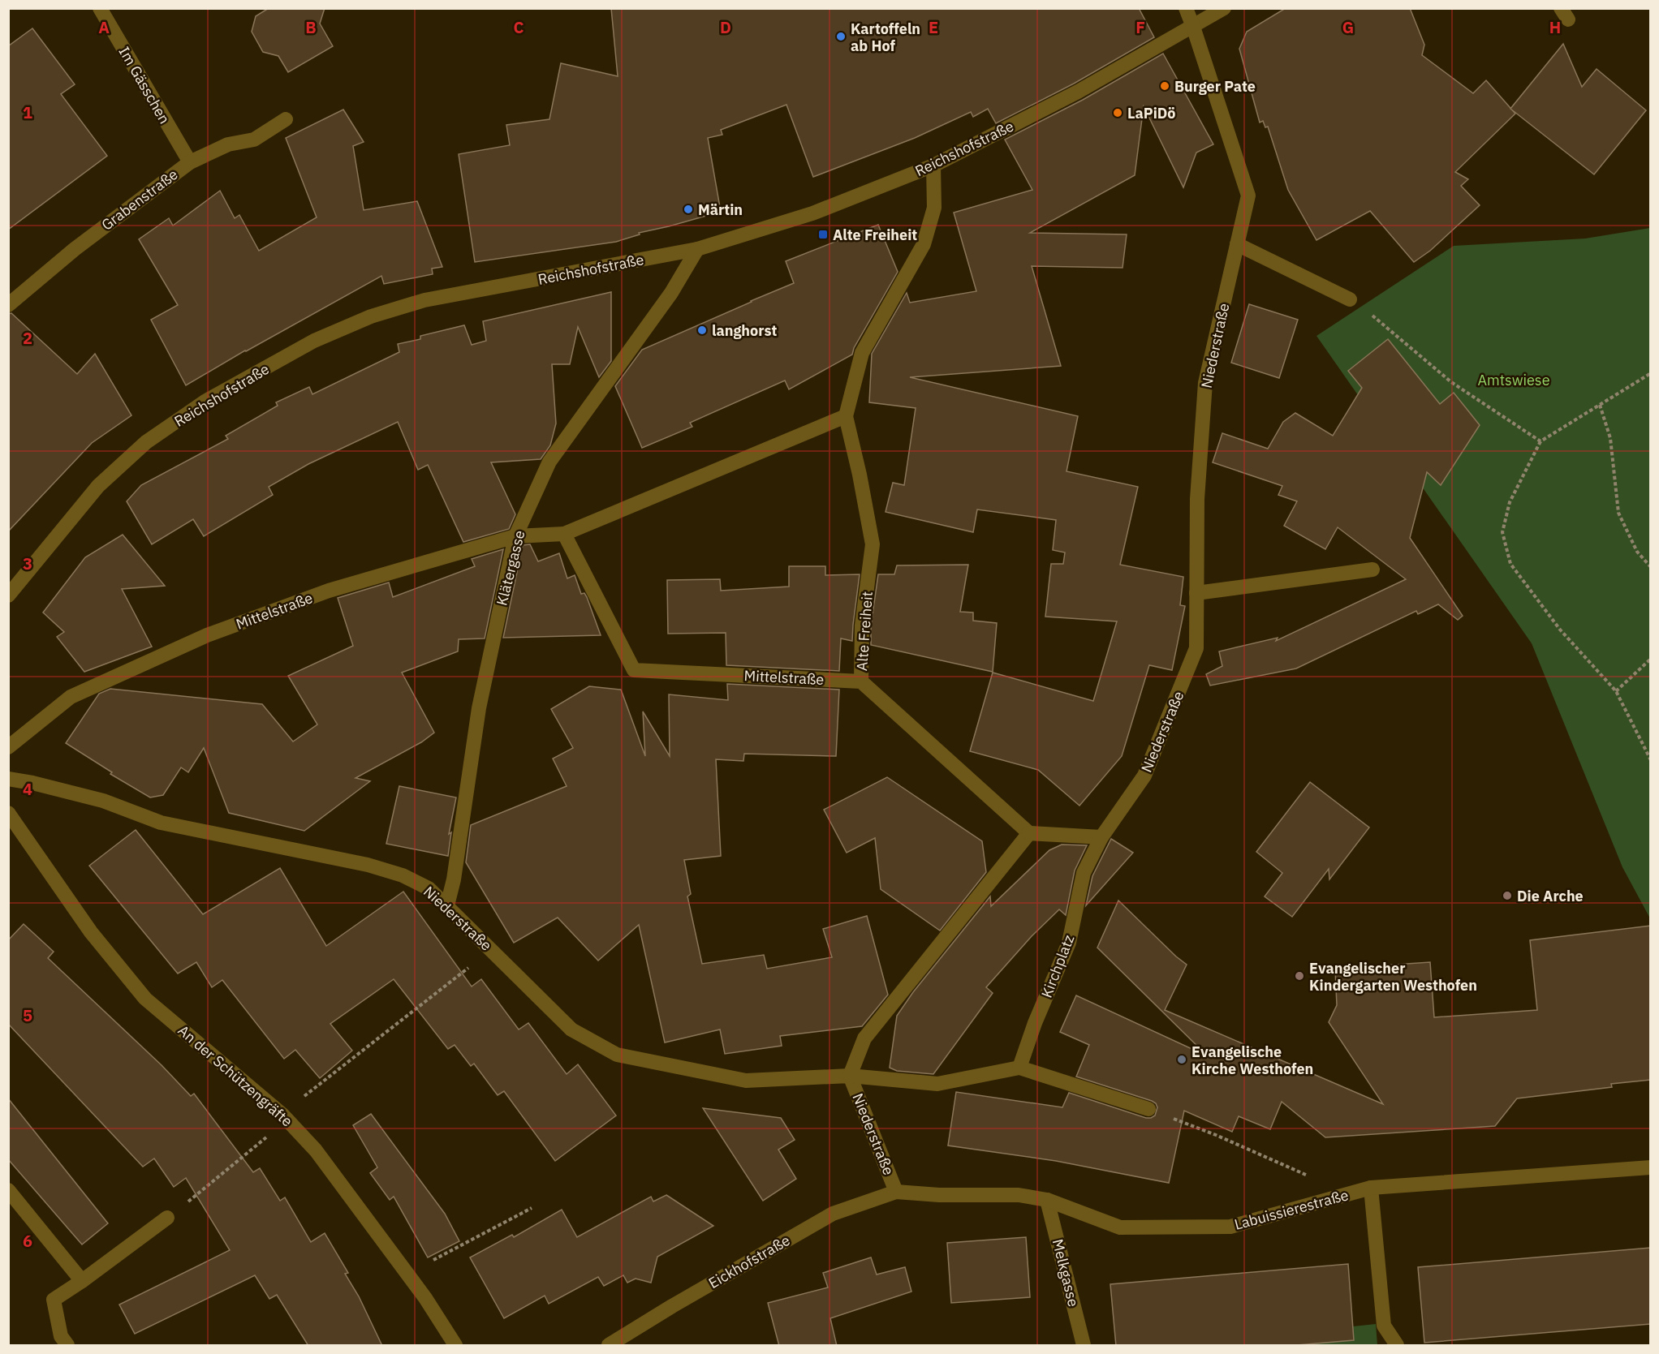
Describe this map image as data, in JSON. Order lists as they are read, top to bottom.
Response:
{
  "streets": {
    "street": [
      "Im Gässchen",
      "Reichshofstraße",
      "Grabenstraße",
      "Niederstraße",
      "Klätergasse",
      "Mittelstraße",
      "Alte Freiheit",
      "Kirchplatz",
      "An der Schützengräfte",
      "Labuissierestraße",
      "Eickhofstraße",
      "Melkgasse"
    ]
  },
  "crossings": [
    ["Im Gässchen", "Grabenstraße"],
    ["Reichshofstraße", "Niederstraße"],
    ["Reichshofstraße", "Klätergasse"],
    ["Reichshofstraße", "Alte Freiheit"],
    ["Niederstraße", "Klätergasse"],
    ["Niederstraße", "Kirchplatz"],
    ["Niederstraße", "Labuissierestraße"],
    ["Niederstraße", "Eickhofstraße"],
    ["Klätergasse", "Mittelstraße"],
    ["Mittelstraße", "Alte Freiheit"],
    ["Labuissierestraße", "Eickhofstraße"],
    ["Labuissierestraße", "Melkgasse"]
  ],
  "parks": ["Amtswiese"],
  "places": {
    "other": [
      "Kartoffeln ab Hof",
      "Burger Pate",
      "LaPiDö",
      "Märtin",
      "langhorst",
      "Die Arche",
      "Evangelischer Kindergarten Westhofen",
      "Evangelische Kirche Westhofen"
    ],
    "transit": ["Alte Freiheit"]
  },
  "grid": {
    "columns": [
      "A",
      "B",
      "C",
      "D",
      "E",
      "F",
      "G",
      "H"
    ],
    "rows": [
      "1",
      "2",
      "3",
      "4",
      "5",
      "6"
    ]
  }
}
